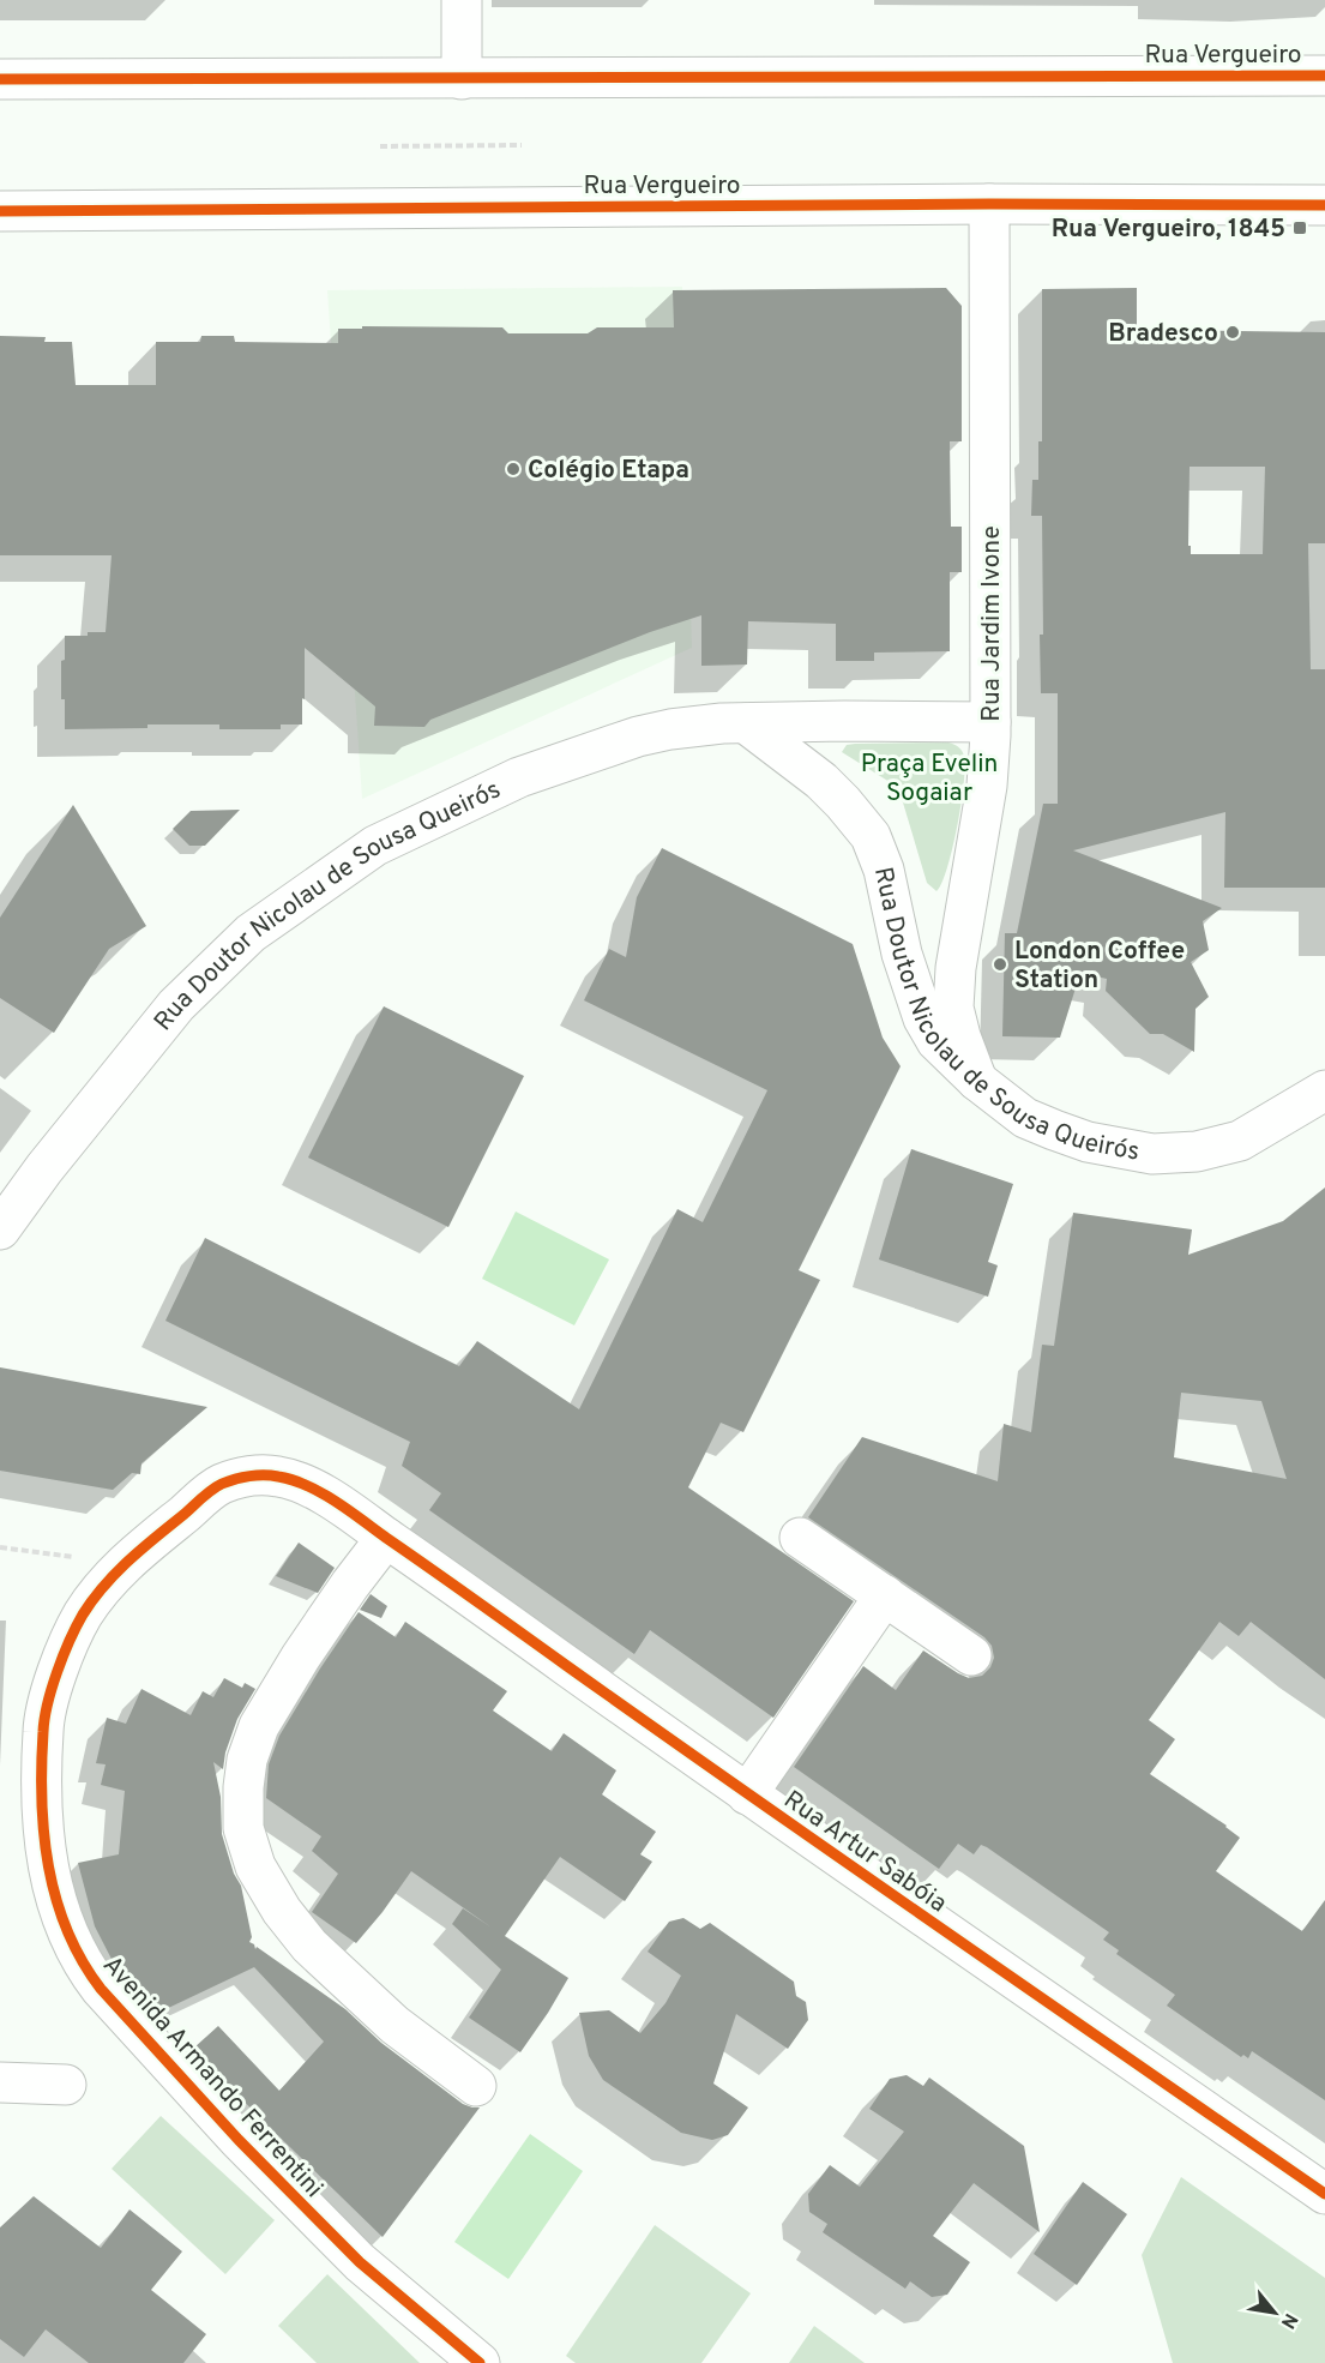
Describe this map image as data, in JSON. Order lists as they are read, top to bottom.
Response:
{
  "streets": {
    "street": [
      "Rua Vergueiro",
      "Rua Jardim Ivone",
      "Rua Doutor Nicolau de Sousa Queirós",
      "Rua Artur Sabóia",
      "Avenida Armando Ferrentini"
    ]
  },
  "crossings": [
    ["Rua Vergueiro", "Rua Jardim Ivone"],
    ["Rua Jardim Ivone", "Rua Doutor Nicolau de Sousa Queirós"],
    ["Rua Artur Sabóia", "Avenida Armando Ferrentini"]
  ],
  "parks": ["Praça Evelin Sogaiar"],
  "places": {
    "transit": ["Rua Vergueiro, 1845"],
    "other": ["Bradesco", "Colégio Etapa", "London Coffee Station"]
  },
  "north": "bottom right"
}
